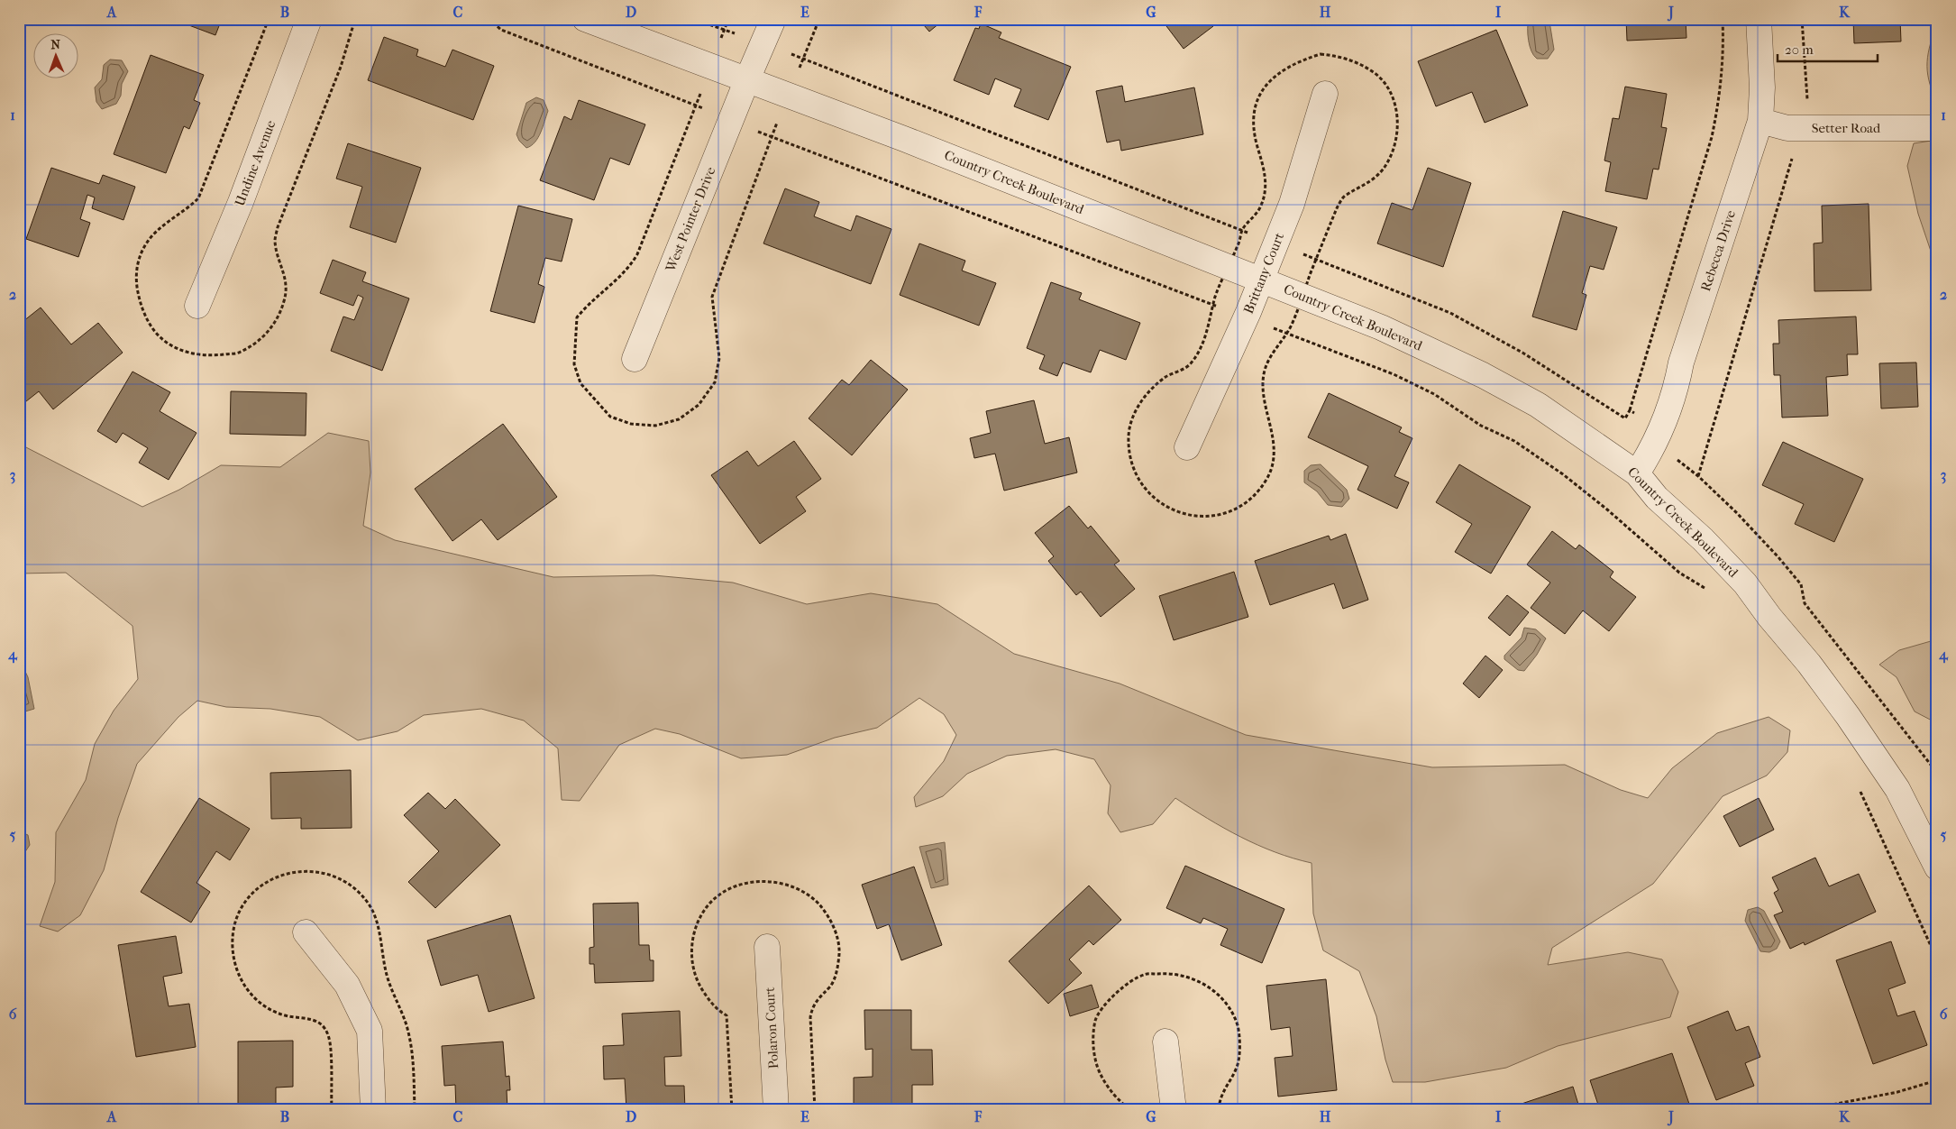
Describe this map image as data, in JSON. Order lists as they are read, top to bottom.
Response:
{
  "streets": {
    "street": [
      "Setter Road",
      "Undine Avenue",
      "Country Creek Boulevard",
      "West Pointer Drive",
      "Rebecca Drive",
      "Brittany Court",
      "Polaron Court"
    ]
  },
  "crossings": [
    ["Setter Road", "Rebecca Drive"],
    ["Country Creek Boulevard", "West Pointer Drive"],
    ["Country Creek Boulevard", "Rebecca Drive"],
    ["Country Creek Boulevard", "Brittany Court"]
  ],
  "scale_bar": "20 m",
  "north": "top",
  "grid": {
    "columns": [
      "A",
      "B",
      "C",
      "D",
      "E",
      "F",
      "G",
      "H",
      "I",
      "J",
      "K"
    ],
    "rows": [
      "1",
      "2",
      "3",
      "4",
      "5",
      "6"
    ]
  }
}
